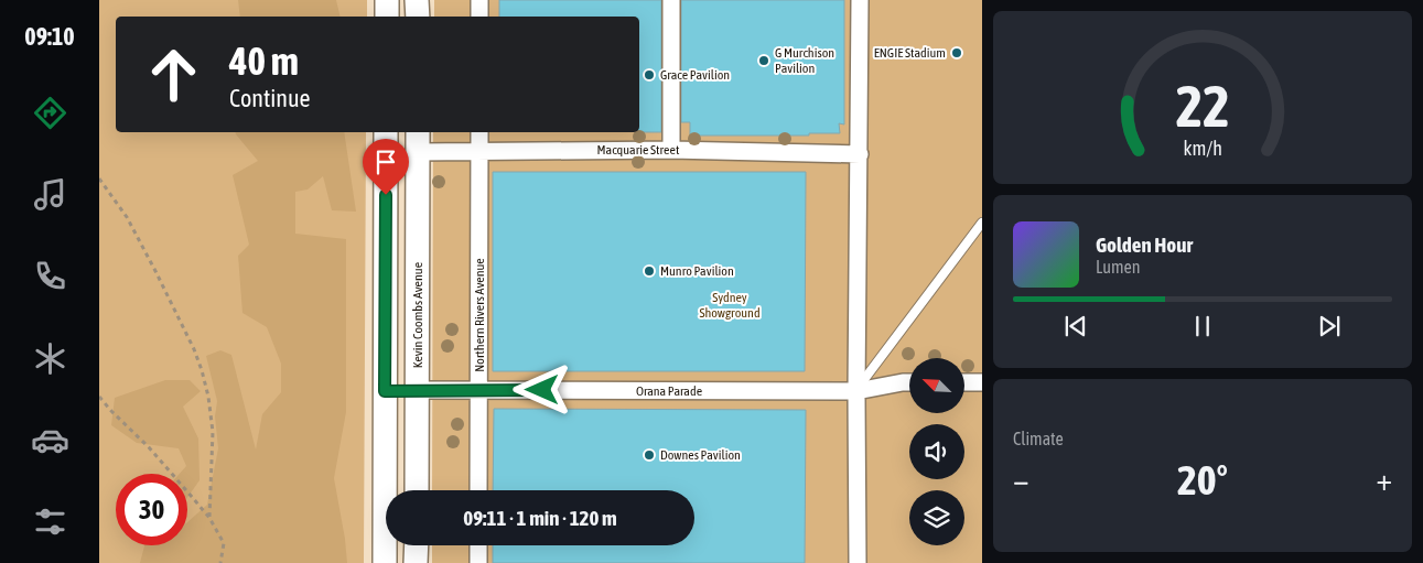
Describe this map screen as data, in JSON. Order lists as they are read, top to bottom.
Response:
{
  "streets": {
    "main road": ["Kevin Coombs Avenue"],
    "street": ["Macquarie Street", "Northern Rivers Avenue", "Orana Parade"]
  },
  "crossings": [
    ["Macquarie Street", "Kevin Coombs Avenue"],
    ["Macquarie Street", "Northern Rivers Avenue"],
    ["Kevin Coombs Avenue", "Orana Parade"],
    ["Northern Rivers Avenue", "Orana Parade"]
  ],
  "parks": ["Sydney Showground"],
  "places": [
    "ENGIE Stadium",
    "G Murchison Pavilion",
    "Grace Pavilion",
    "Munro Pavilion",
    "Downes Pavilion"
  ],
  "north": "top left",
  "page": {
    "tabs": "09:10",
    "turn": ["40 m", "Continue"],
    "song": ["Golden Hour", "Lumen"],
    "tile": "Climate",
    "heat": ["−", "20°", "+"],
    "limit": "30",
    "trip": "09:11 · 1 min · 120 m",
    "gauge": ["22", "km/h"]
  }
}
